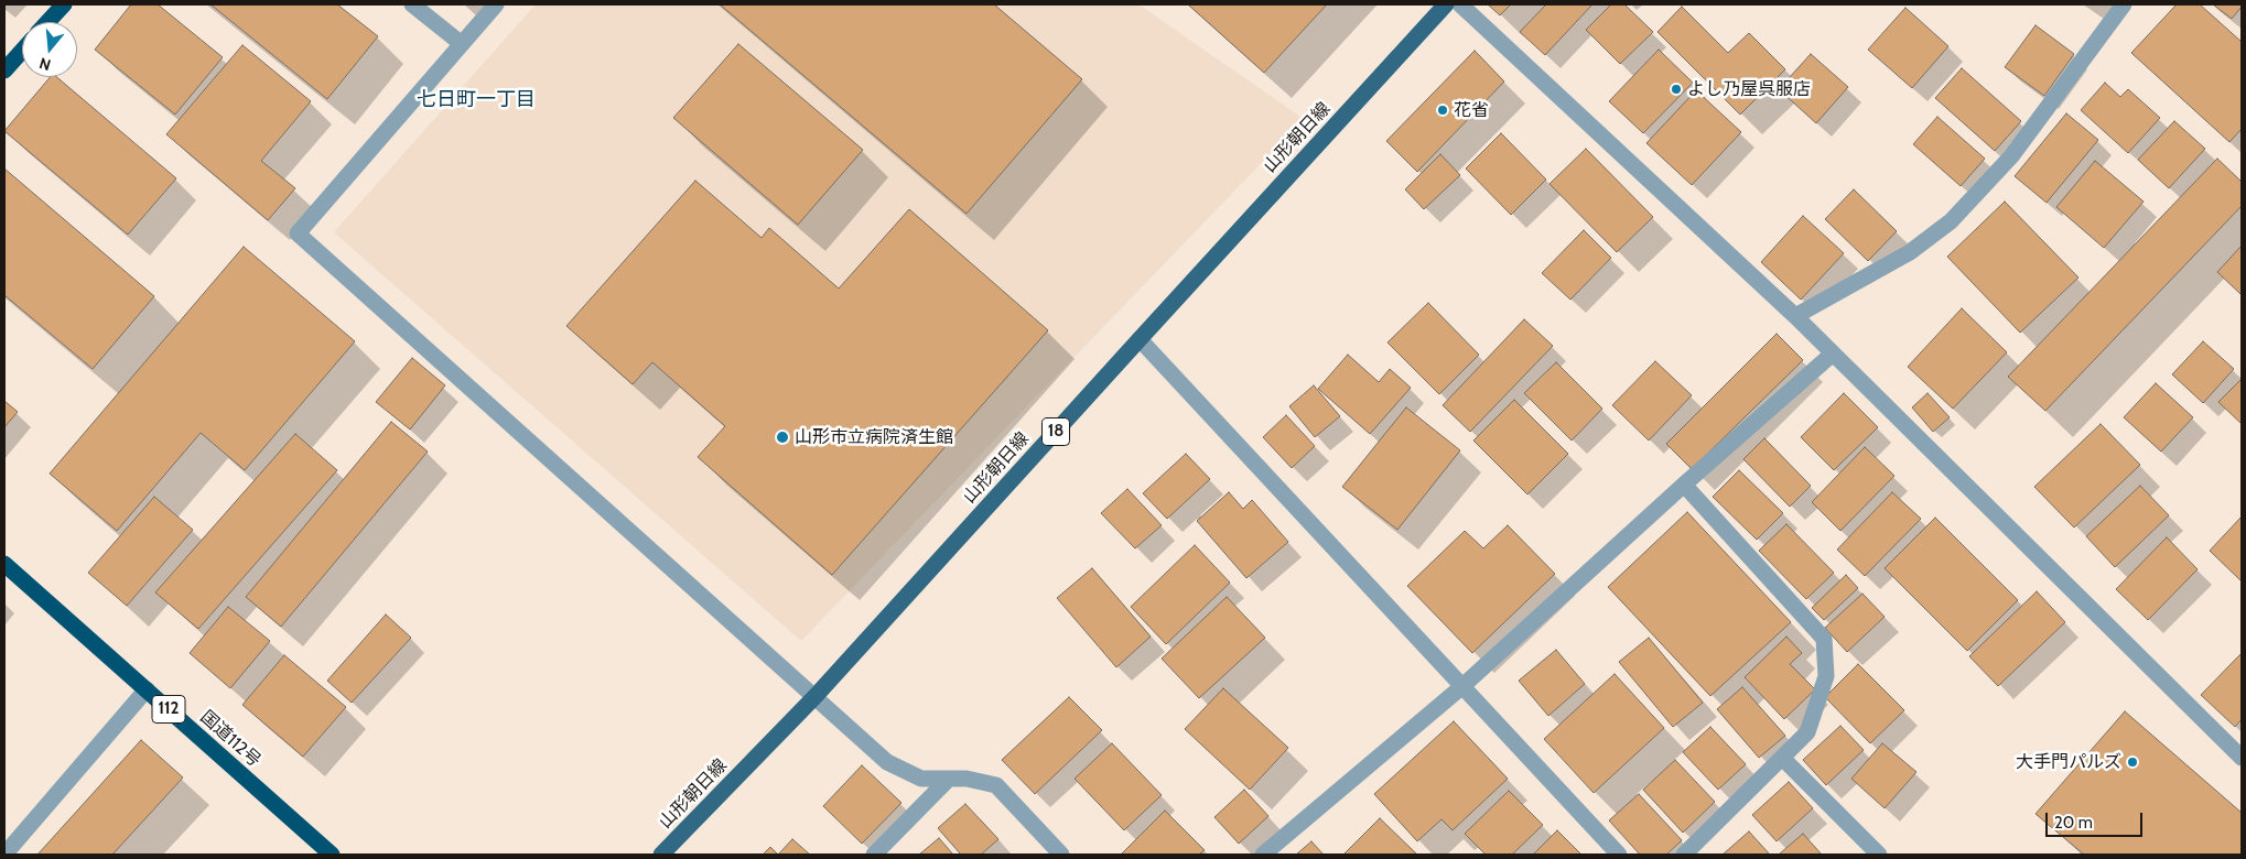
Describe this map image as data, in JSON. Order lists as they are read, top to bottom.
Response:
{
  "streets": {
    "highway": ["112", "国道112号"],
    "main road": ["山形朝日線", "18"]
  },
  "districts": ["七日町一丁目"],
  "places": [
    "よし乃屋呉服店",
    "花省",
    "山形市立病院済生館",
    "大手門パルズ"
  ],
  "scale_bar": "20 m",
  "north": "bottom"
}
